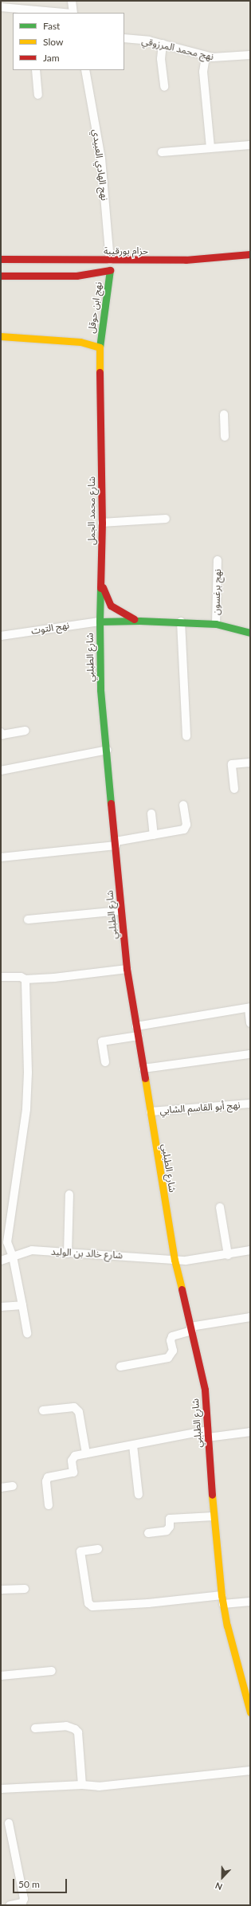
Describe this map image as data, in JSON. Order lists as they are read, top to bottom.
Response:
{
  "streets": {
    "main road": [
      "حزام بورقيبة",
      "نهج ابن حوقل",
      "شارع محمد الجمل",
      "شارع الطبلبي"
    ],
    "street": [
      "نهج محمد المرزوقي",
      "نهج الهادي العبيدي",
      "نهج برغسون",
      "نهج التوت",
      "نهج أبو القاسم الشابي",
      "شارع خالد بن الوليد"
    ]
  },
  "crossings": [
    ["نهج الهادي العبيدي", "حزام بورقيبة"],
    ["حزام بورقيبة", "نهج ابن حوقل"],
    ["نهج ابن حوقل", "شارع محمد الجمل"],
    ["شارع محمد الجمل", "نهج التوت"],
    ["شارع محمد الجمل", "شارع الطبلبي"],
    ["نهج التوت", "شارع الطبلبي"],
    ["شارع الطبلبي", "نهج أبو القاسم الشابي"],
    ["شارع الطبلبي", "شارع خالد بن الوليد"]
  ],
  "legend": ["Fast", "Slow", "Jam"],
  "scale_bar": "50 m",
  "north": "bottom"
}
